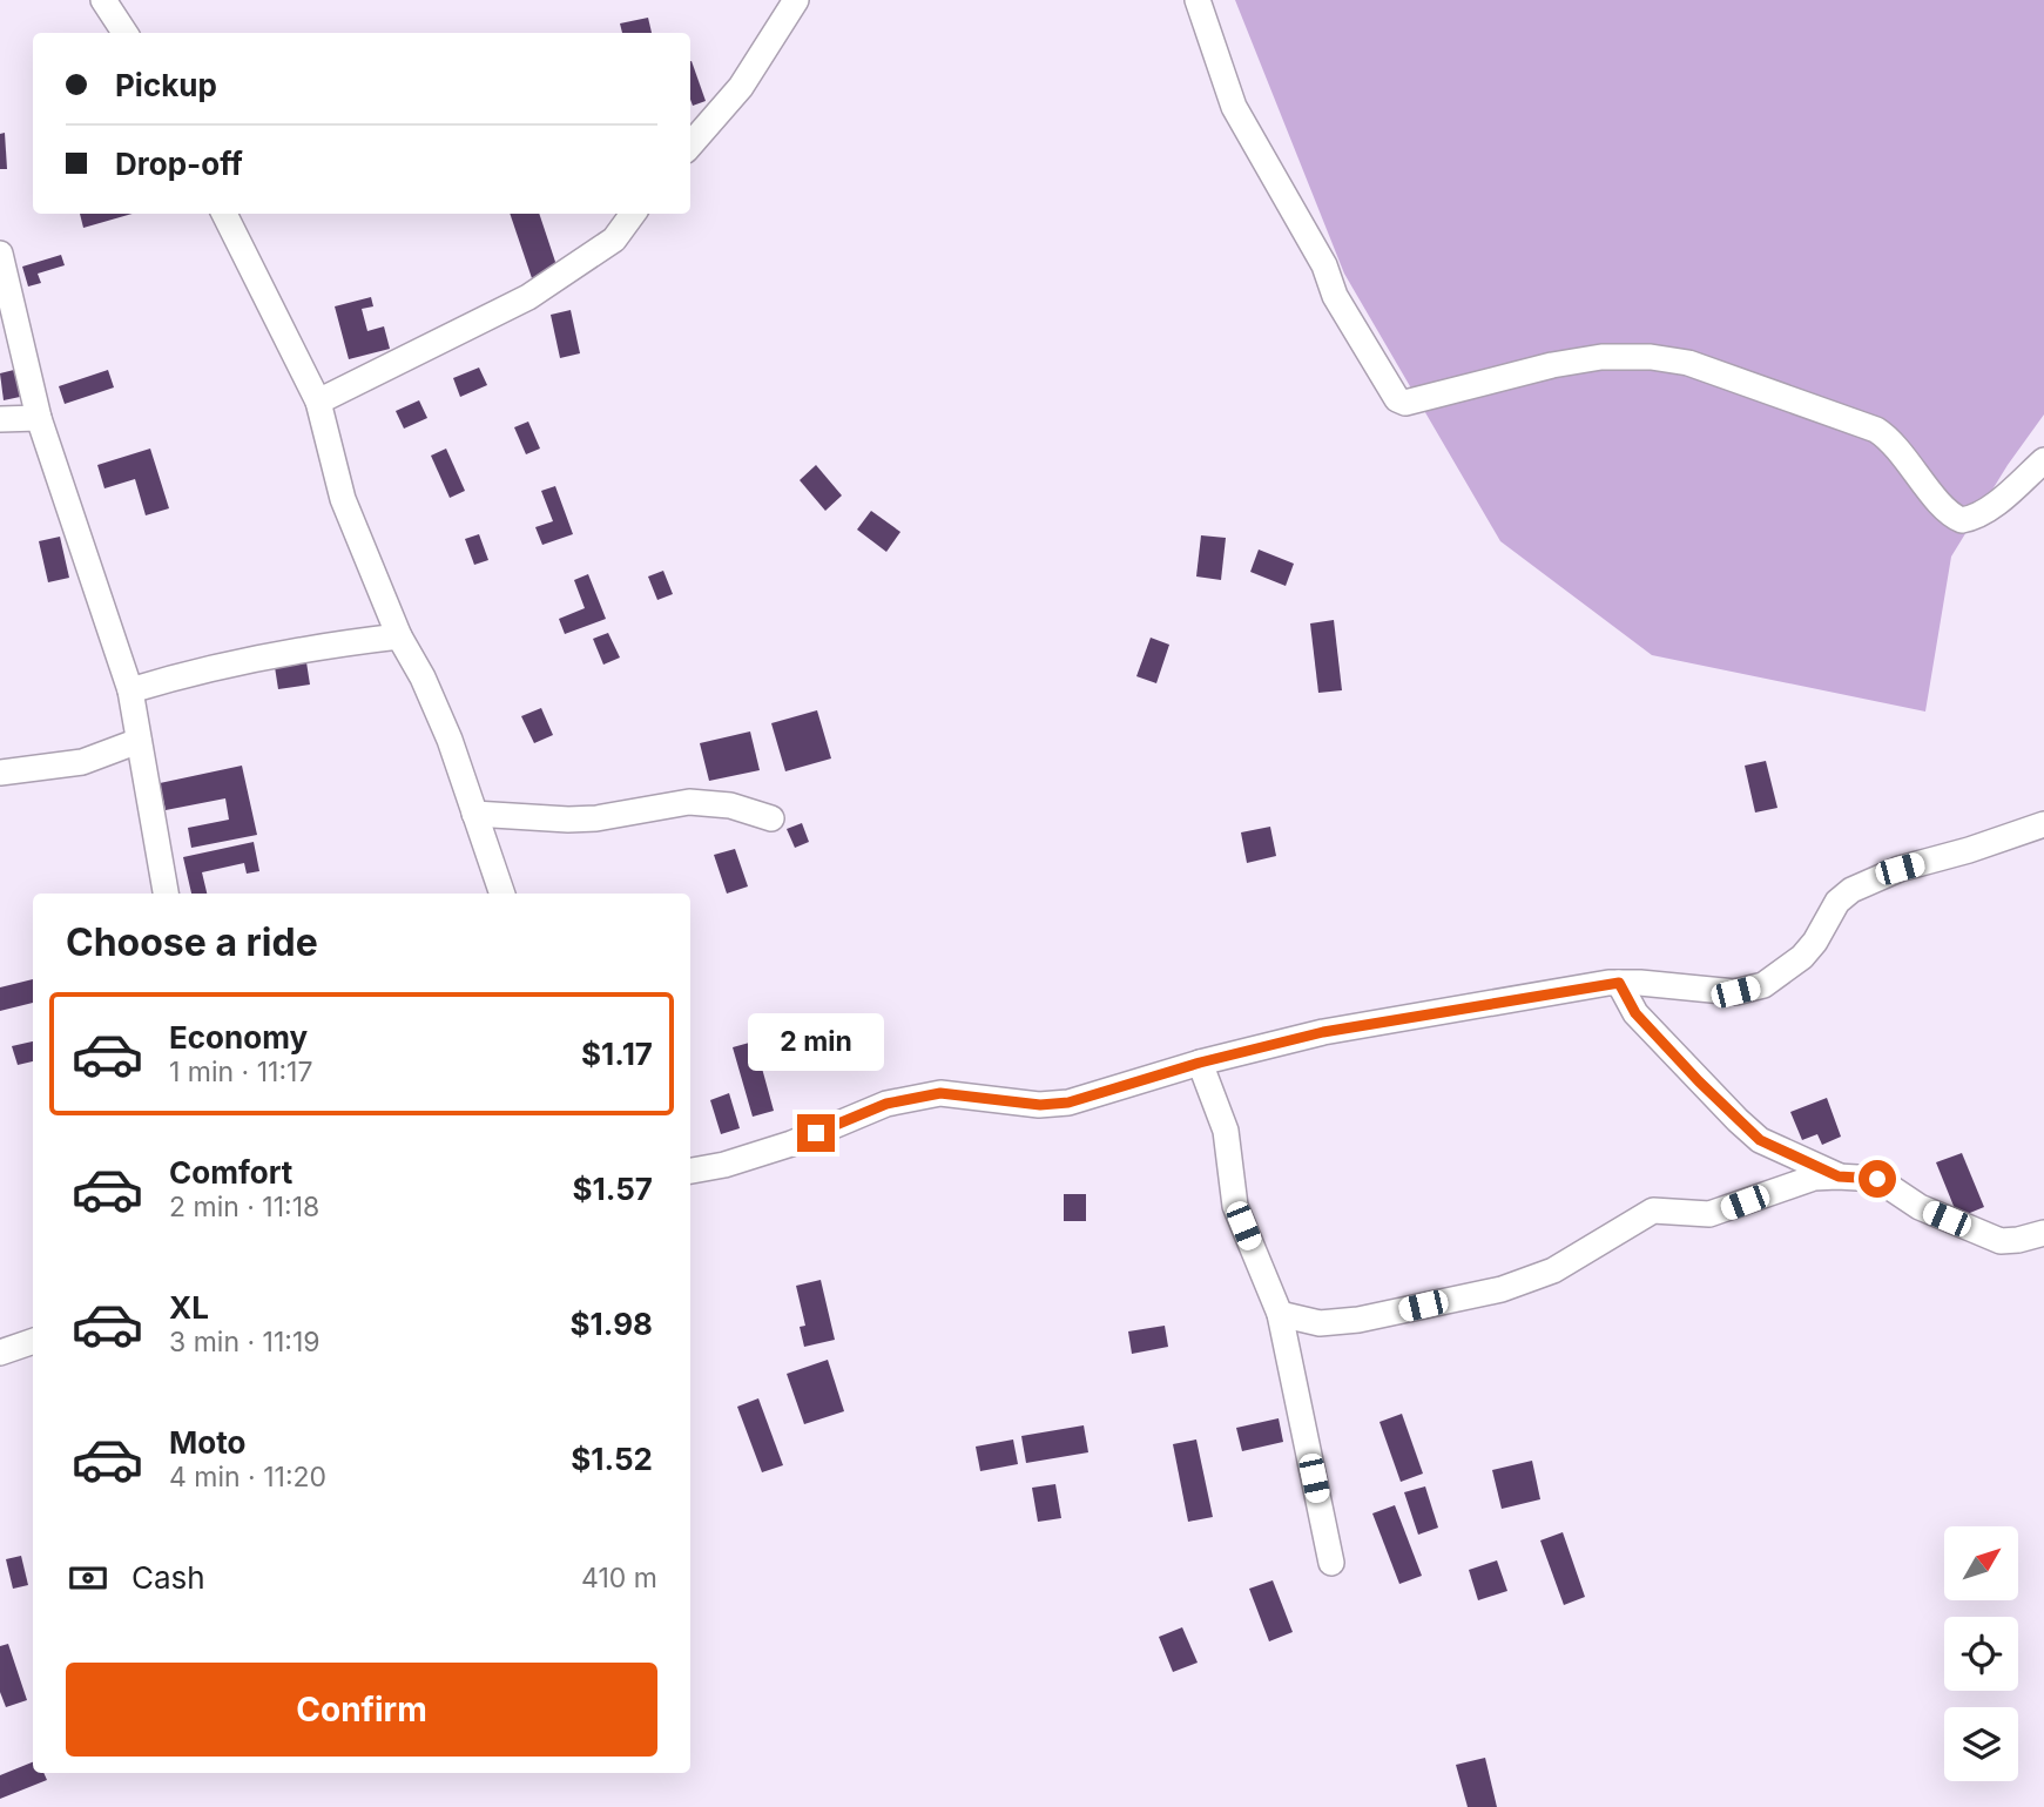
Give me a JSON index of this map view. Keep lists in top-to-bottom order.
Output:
{
  "north": "top right",
  "page": {
    "banner": ["Pickup", "Drop-off"],
    "heading": "Choose a ride",
    "list": [
      {
        "name": "Economy",
        "note": "1 min · 11:17",
        "value": "$1.17"
      },
      {
        "name": "Comfort",
        "note": "2 min · 11:18",
        "value": "$1.57"
      },
      {
        "name": "XL",
        "note": "3 min · 11:19",
        "value": "$1.98"
      },
      {
        "name": "Moto",
        "note": "4 min · 11:20",
        "value": "$1.52"
      }
    ],
    "bubble": "2 min",
    "pay": ["Cash", "410 m"],
    "buttons": "Confirm"
  }
}
